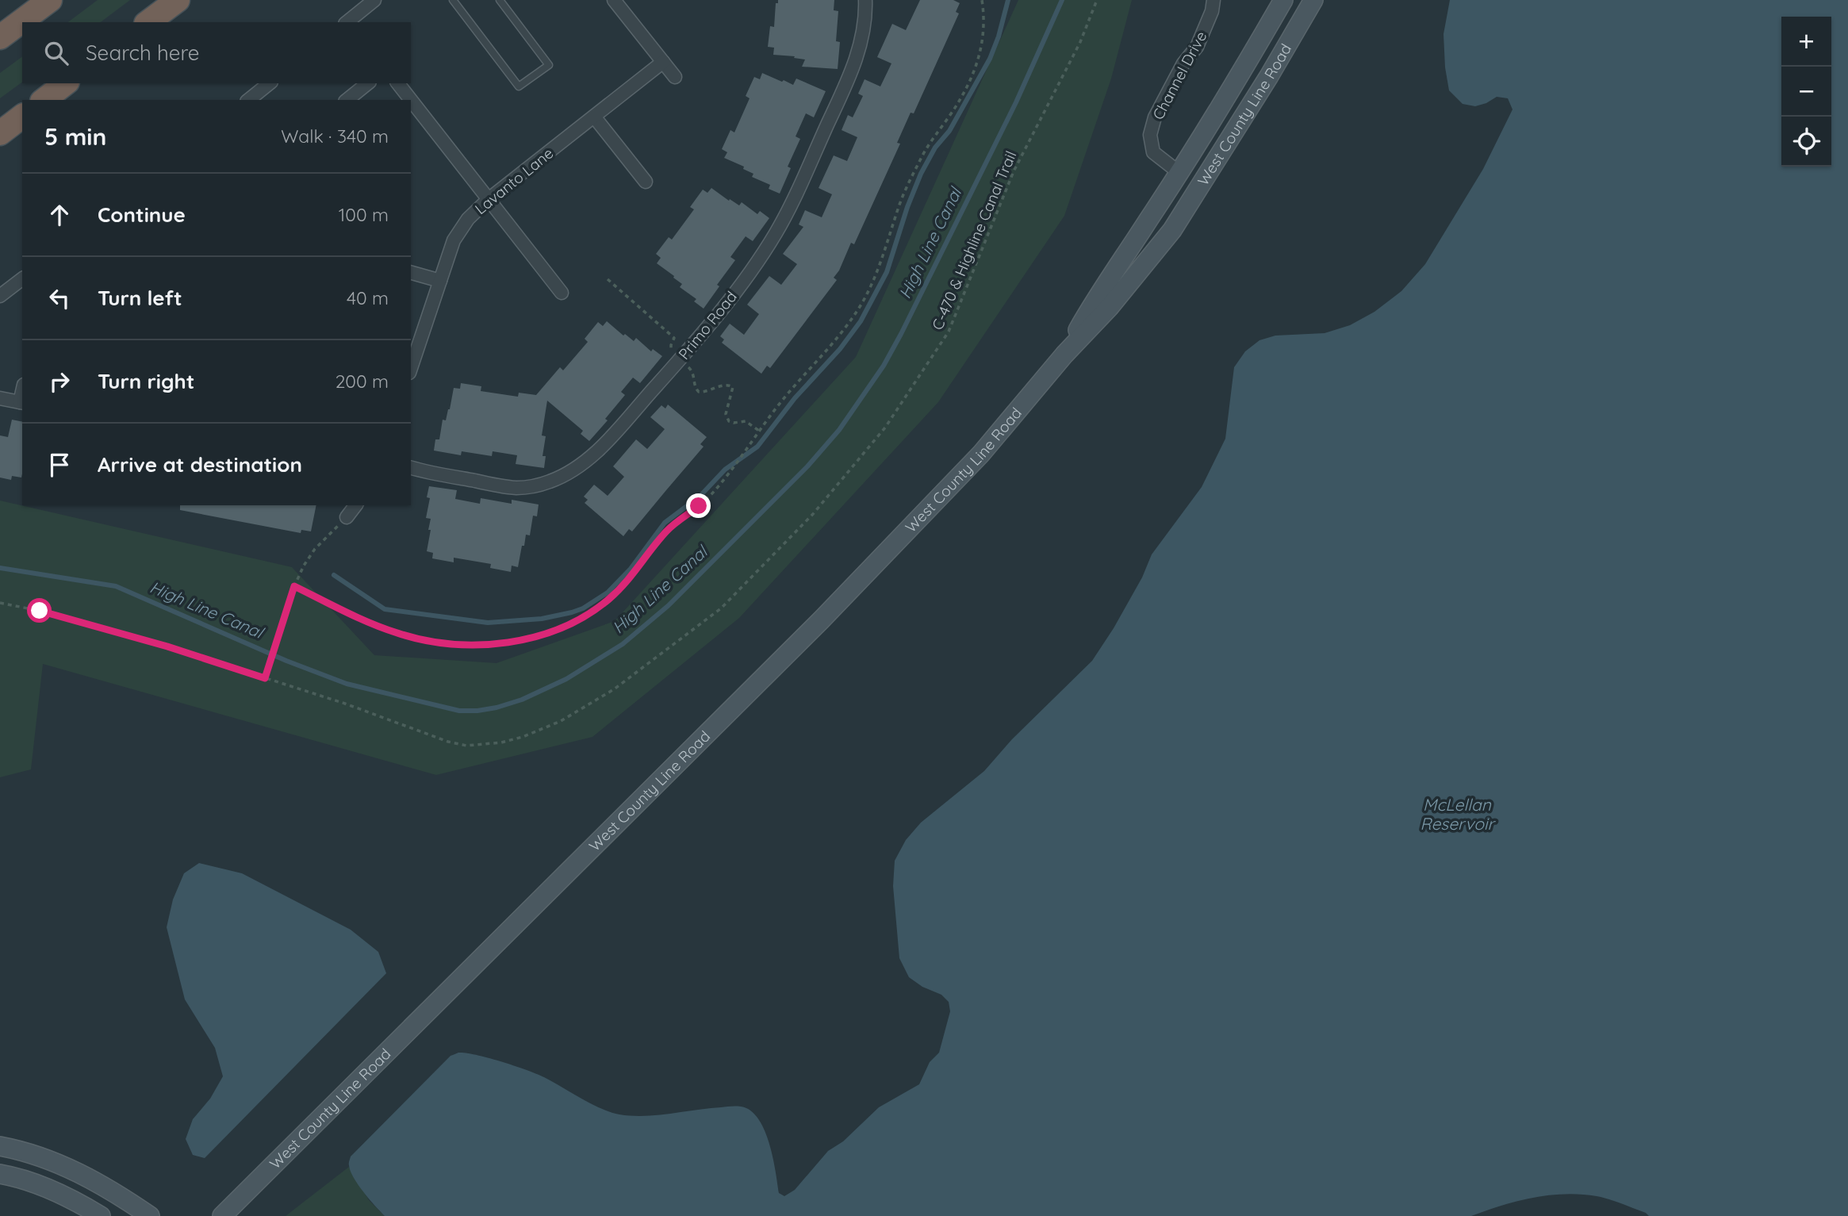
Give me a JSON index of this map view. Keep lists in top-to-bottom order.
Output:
{
  "streets": {
    "main road": ["West County Line Road"],
    "street": ["Channel Drive", "Lavanto Lane", "Primo Road"],
    "path": ["C-470 & Highline Canal Trail"]
  },
  "crossings": [
    ["Channel Drive", "West County Line Road"]
  ],
  "water": ["High Line Canal", "McLellan Reservoir"],
  "page": {
    "map_buttons": ["+", "−"],
    "search": "Search here",
    "heading": ["5 min", "Walk · 340 m"],
    "list": [
      ["Continue", "100 m"],
      ["Turn left", "40 m"],
      ["Turn right", "200 m"],
      "Arrive at destination"
    ]
  }
}
